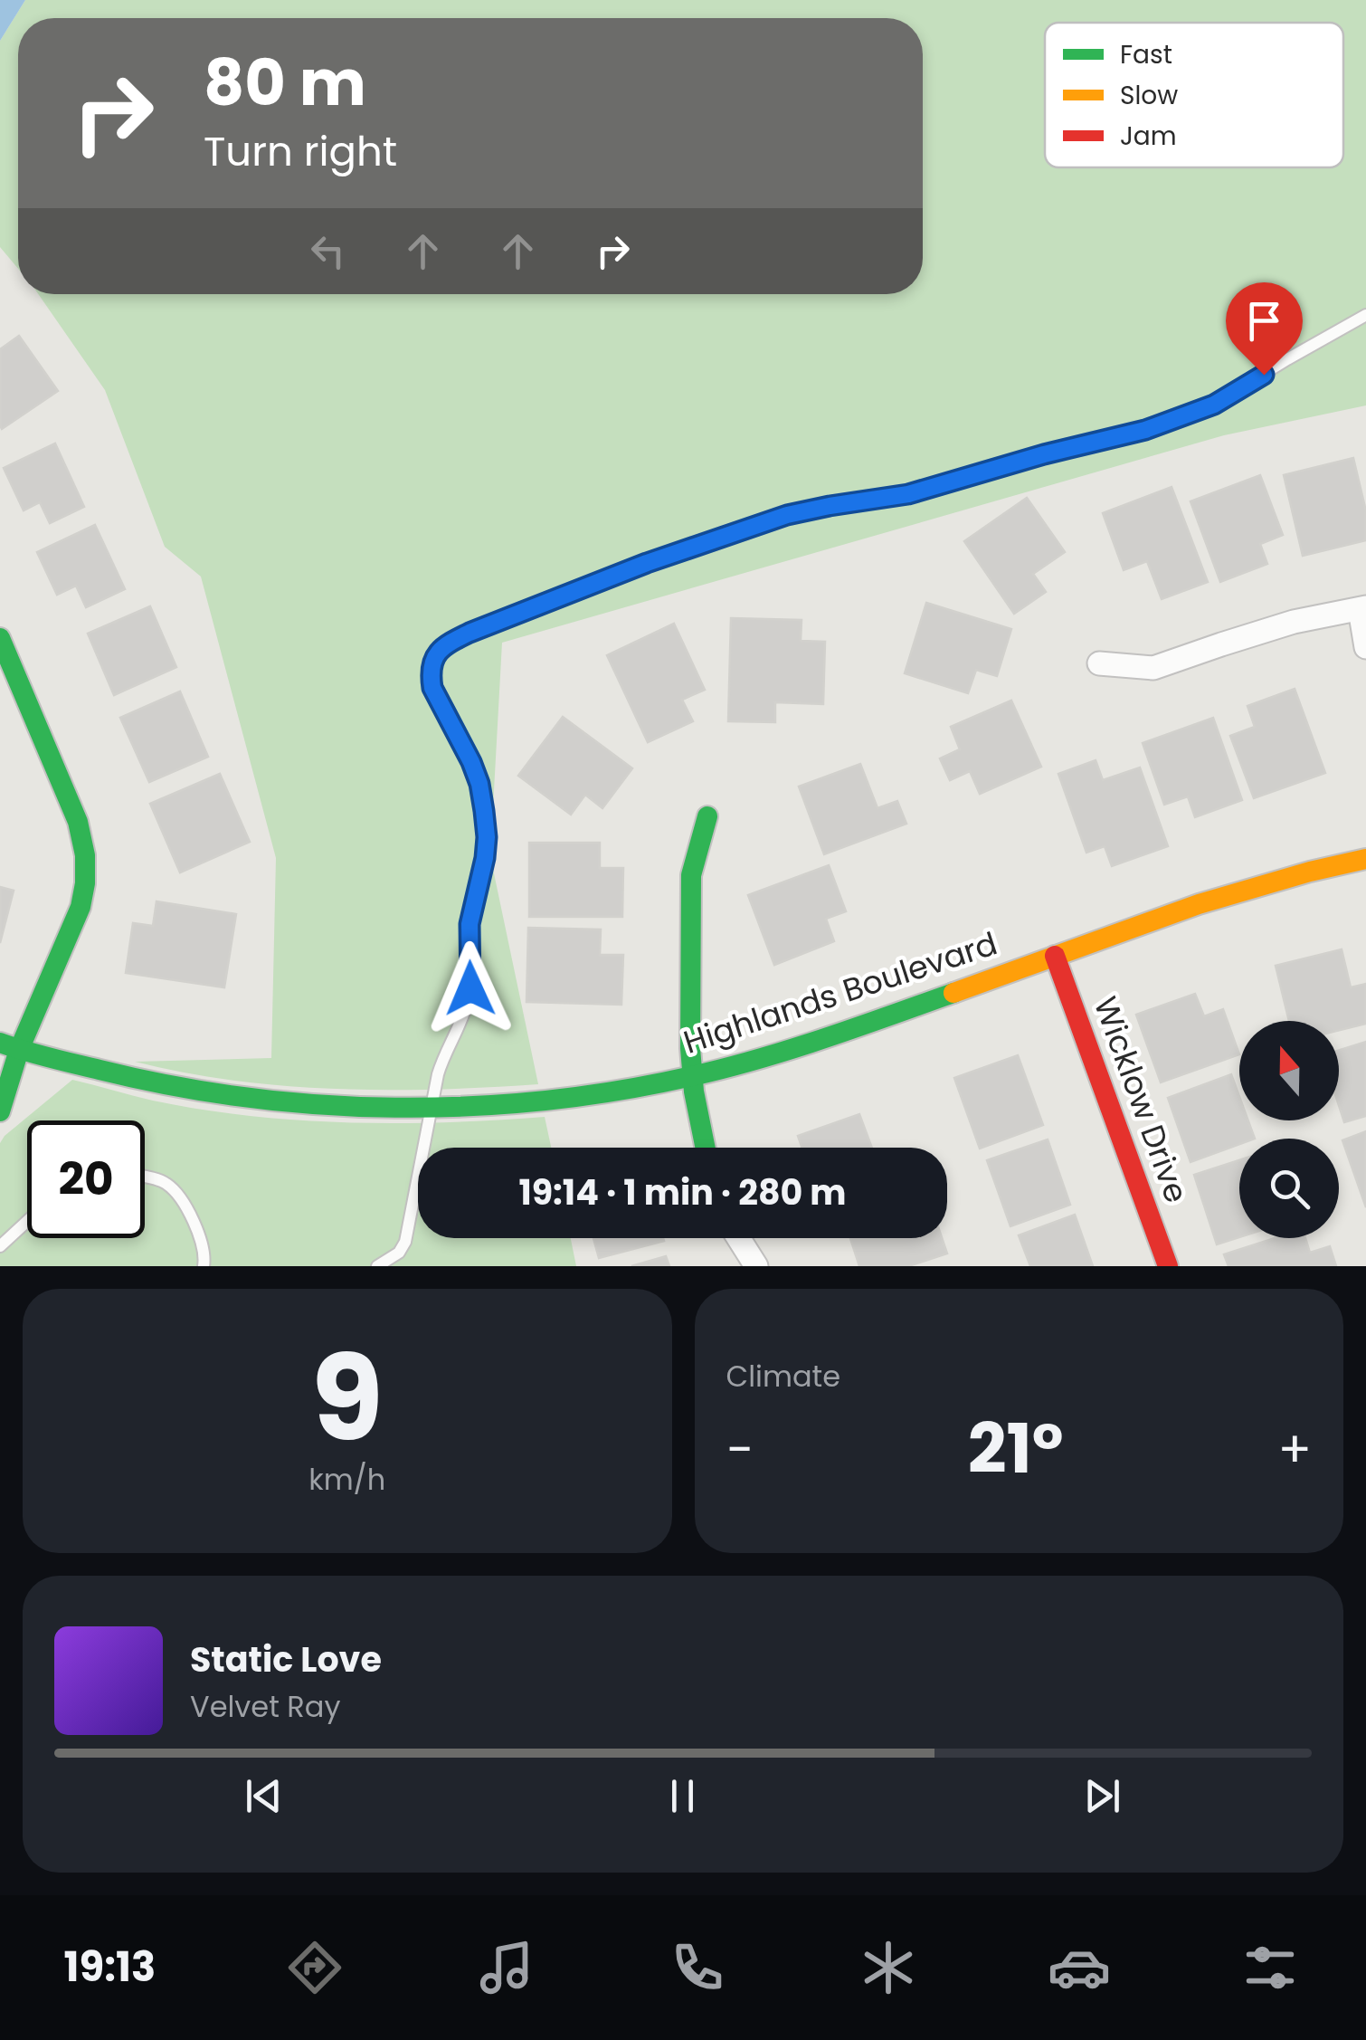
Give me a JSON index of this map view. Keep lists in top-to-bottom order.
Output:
{
  "streets": {
    "street": ["Highlands Boulevard", "Wicklow Drive"]
  },
  "crossings": [
    ["Highlands Boulevard", "Wicklow Drive"]
  ],
  "legend": ["Fast", "Slow", "Jam"],
  "north": "top",
  "page": {
    "turn": ["80 m", "Turn right"],
    "limit": "20",
    "trip": "19:14 · 1 min · 280 m",
    "tile": [
      ["9", "km/h"],
      "Climate"
    ],
    "heat": ["−", "21°", "+"],
    "song": ["Static Love", "Velvet Ray"],
    "tabs": "19:13"
  }
}
